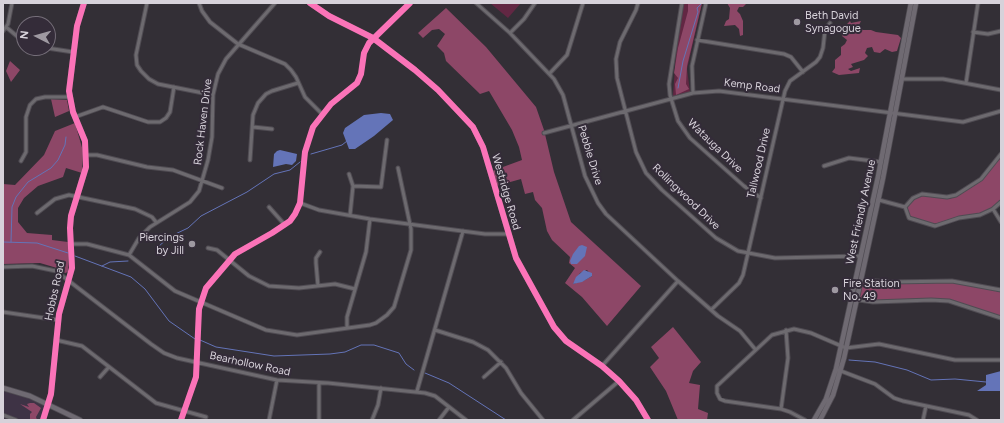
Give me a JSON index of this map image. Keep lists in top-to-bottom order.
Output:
{
  "streets": {
    "main road": ["Westridge Road", "West Friendly Avenue", "Hobbs Road"],
    "street": [
      "Kemp Road",
      "Rock Haven Drive",
      "Watauga Drive",
      "Pebble Drive",
      "Tallwood Drive",
      "Rollingwood Drive",
      "Bearhollow Road"
    ]
  },
  "crossings": [
    ["Kemp Road", "Watauga Drive"],
    ["Kemp Road", "Pebble Drive"],
    ["Kemp Road", "Tallwood Drive"],
    ["Kemp Road", "Rollingwood Drive"],
    ["Kemp Road", "West Friendly Avenue"],
    ["Watauga Drive", "Tallwood Drive"],
    ["Pebble Drive", "Tallwood Drive"],
    ["Tallwood Drive", "Rollingwood Drive"],
    ["Rollingwood Drive", "West Friendly Avenue"],
    ["Hobbs Road", "Bearhollow Road"]
  ],
  "places": ["Beth David Synagogue", "Piercings by Jill", "Fire Station No. 49"],
  "north": "left"
}
